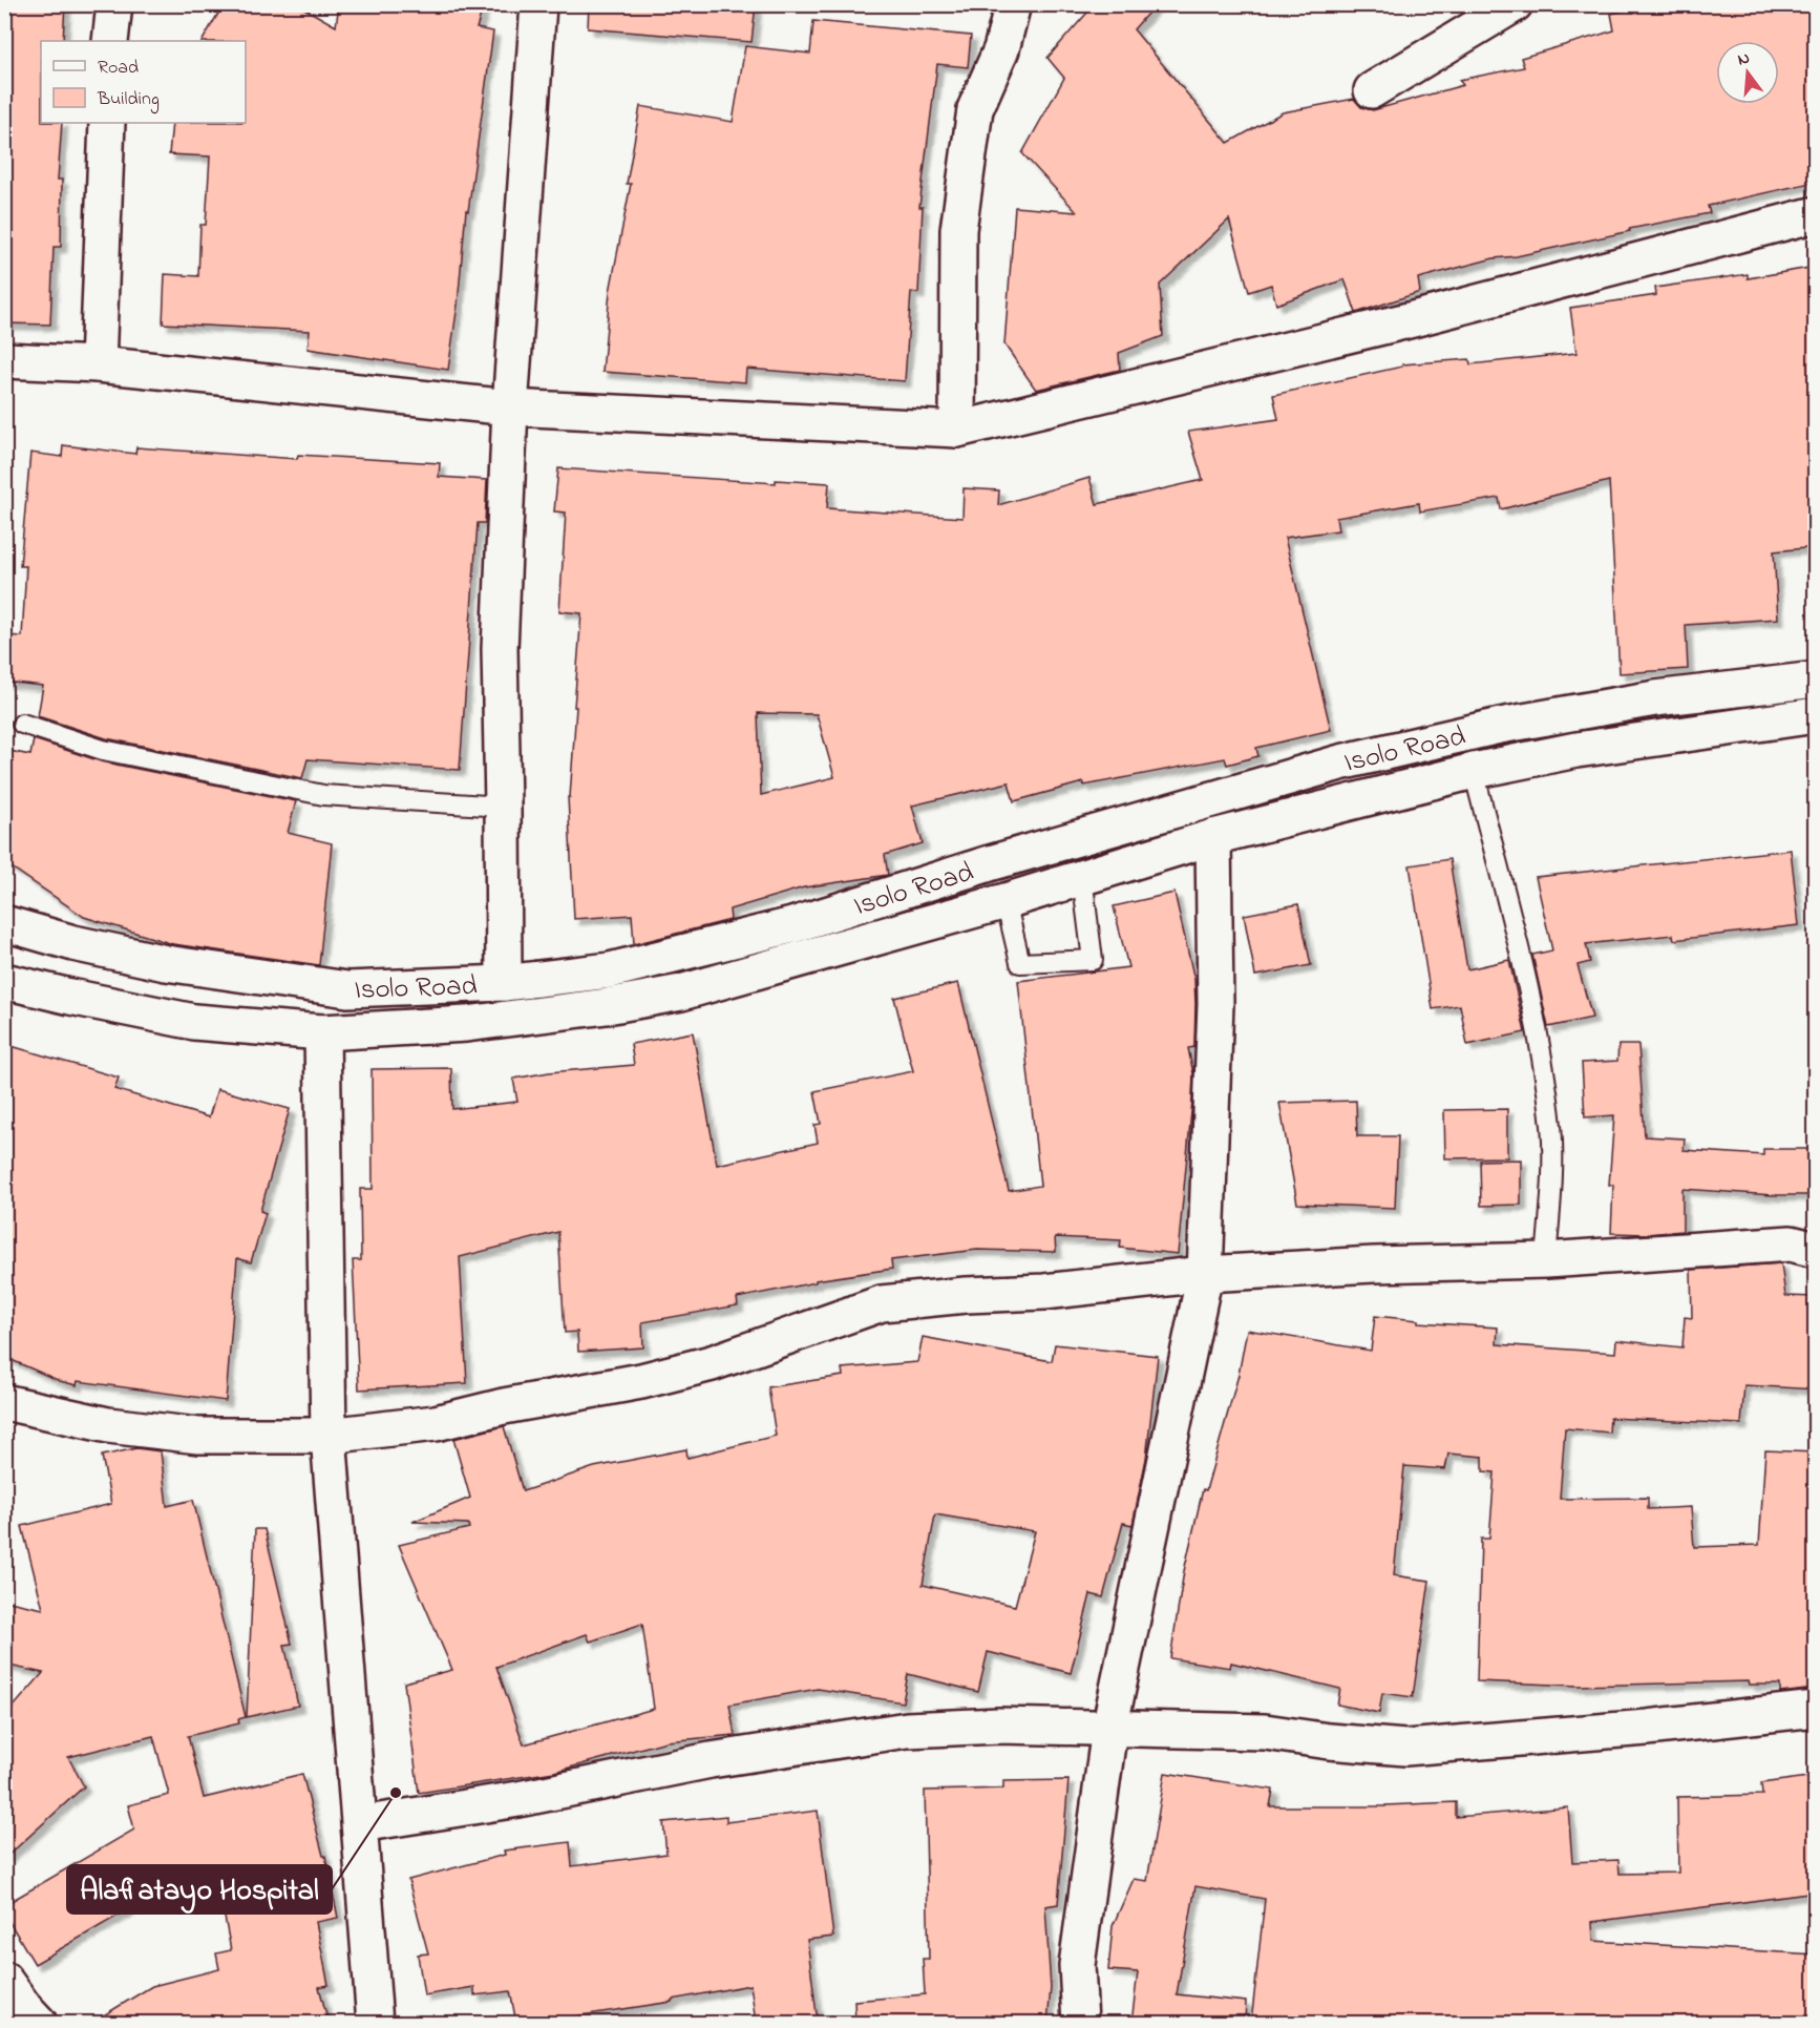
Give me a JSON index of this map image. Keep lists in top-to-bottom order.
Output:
{
  "streets": {
    "street": ["Isolo Road"]
  },
  "places": ["Alafiatayo Hospital"],
  "legend": ["Road", "Building"],
  "north": "top"
}
